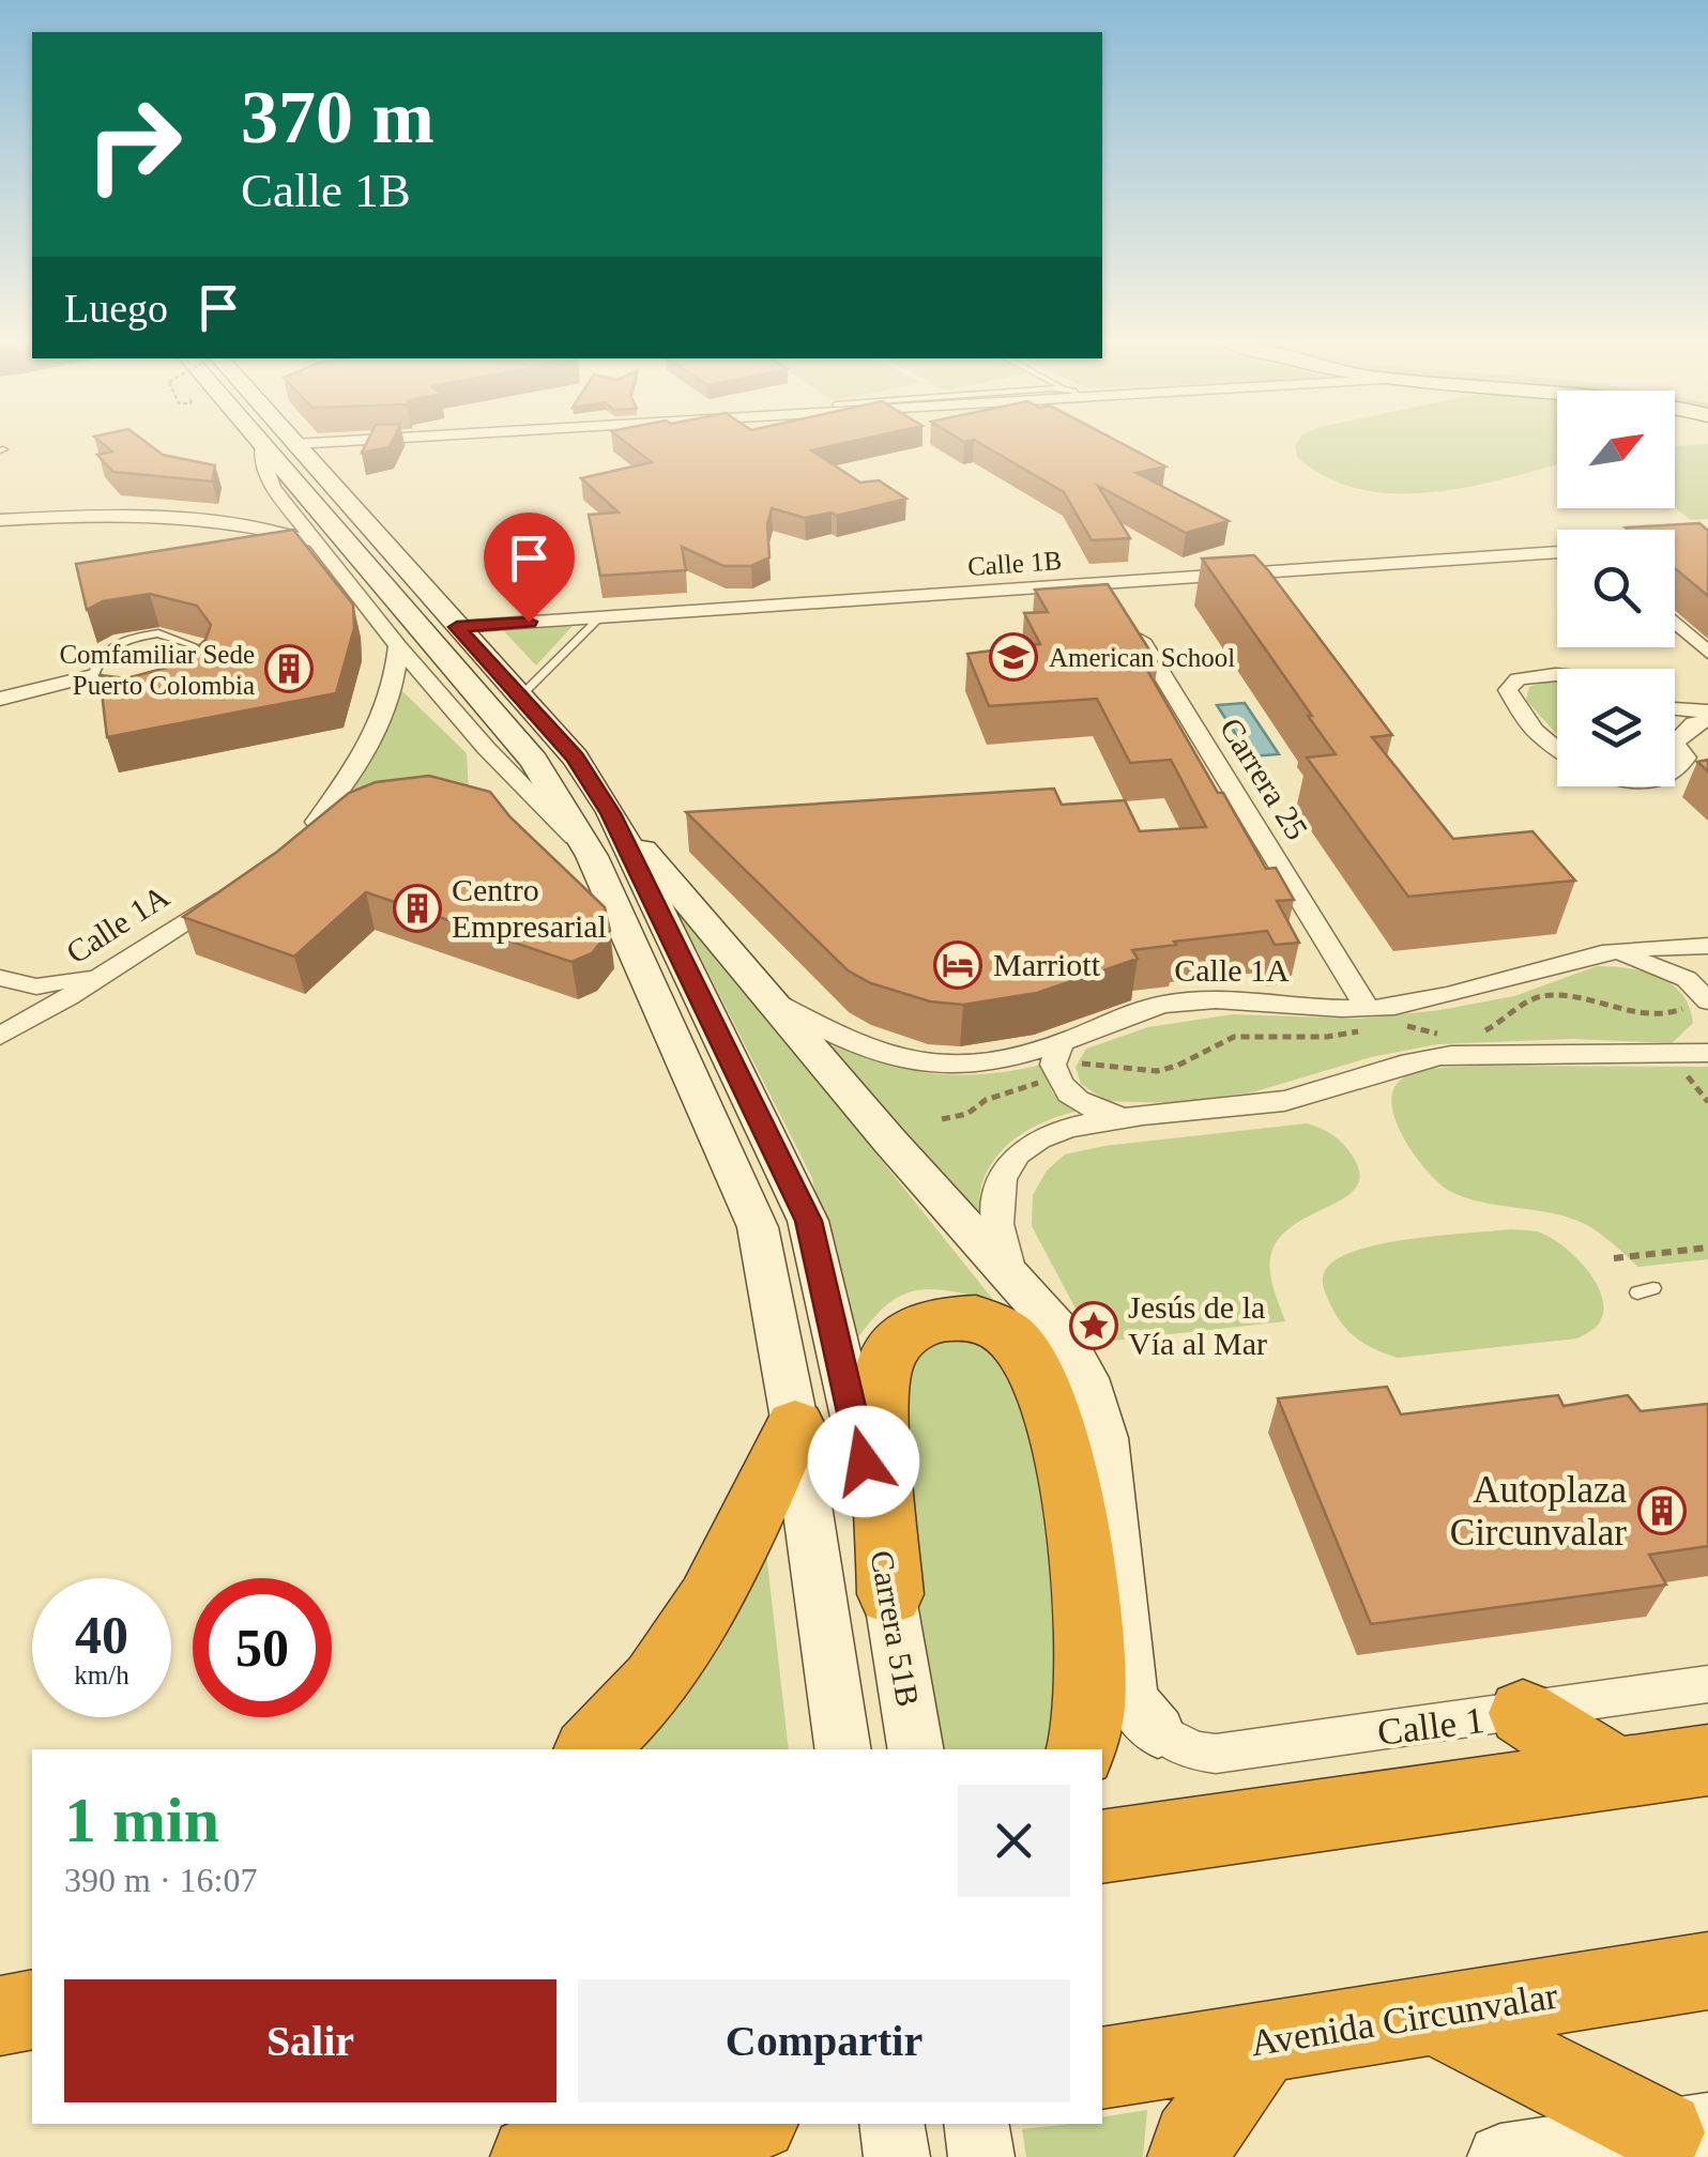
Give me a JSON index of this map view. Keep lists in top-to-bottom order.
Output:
{
  "streets": {
    "highway": ["Avenida Circunvalar"],
    "main road": ["Carrera 51B"],
    "street": [
      "Calle 1B",
      "Carrera 25",
      "Calle 1A",
      "Calle 1"
    ]
  },
  "crossings": [
    ["Calle 1B", "Carrera 25"],
    ["Calle 1B", "Carrera 51B"],
    ["Carrera 25", "Calle 1A"]
  ],
  "places": {
    "school or university": ["American School"],
    "building": ["Comfamiliar Sede Puerto Colombia", "Centro Empresarial", "Autoplaza Circunvalar"],
    "hotel": ["Marriott"],
    "place": ["Jesús de la Vía al Mar"]
  },
  "north": "top right",
  "page": {
    "turn": ["370 m", "Calle 1B"],
    "then": "Luego",
    "speed": "40 km/h",
    "limit": "50",
    "heading": ["1 min", "390 m · 16:07"],
    "buttons": ["Salir", "Compartir"]
  }
}
